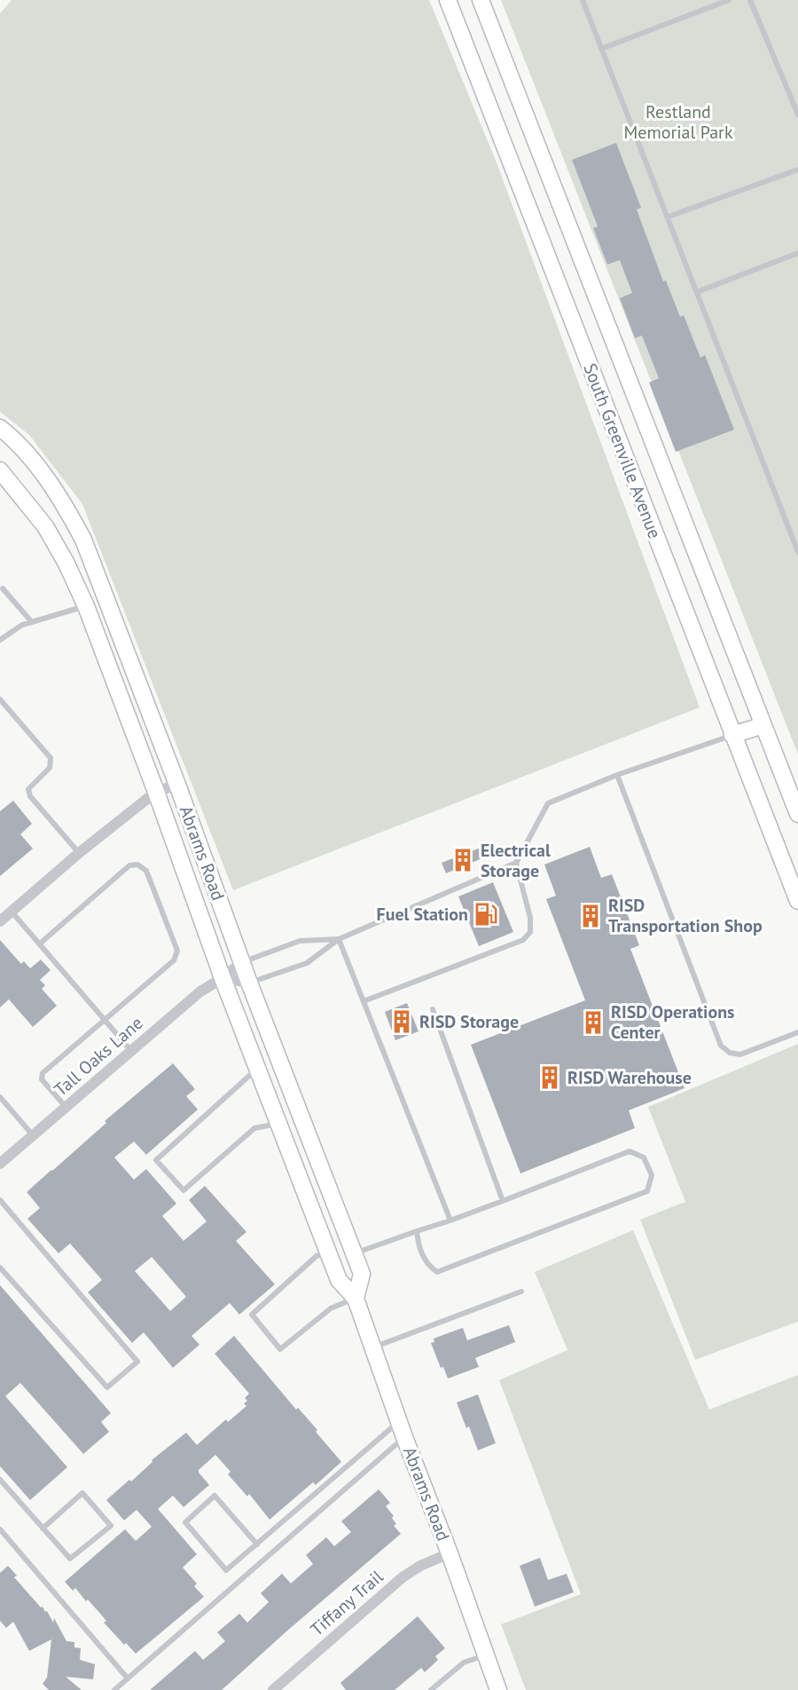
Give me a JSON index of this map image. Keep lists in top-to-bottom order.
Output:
{
  "streets": {
    "main road": ["South Greenville Avenue", "Abrams Road"],
    "street": ["Tall Oaks Lane", "Tiffany Trail"]
  },
  "crossings": [
    ["Abrams Road", "Tall Oaks Lane"],
    ["Abrams Road", "Tiffany Trail"]
  ],
  "parks": ["Restland Memorial Park"],
  "places": {
    "building": [
      "Electrical Storage",
      "RISD Transportation Shop",
      "RISD Storage",
      "RISD Operations Center",
      "RISD Warehouse"
    ],
    "fuel station": ["Fuel Station"]
  }
}
